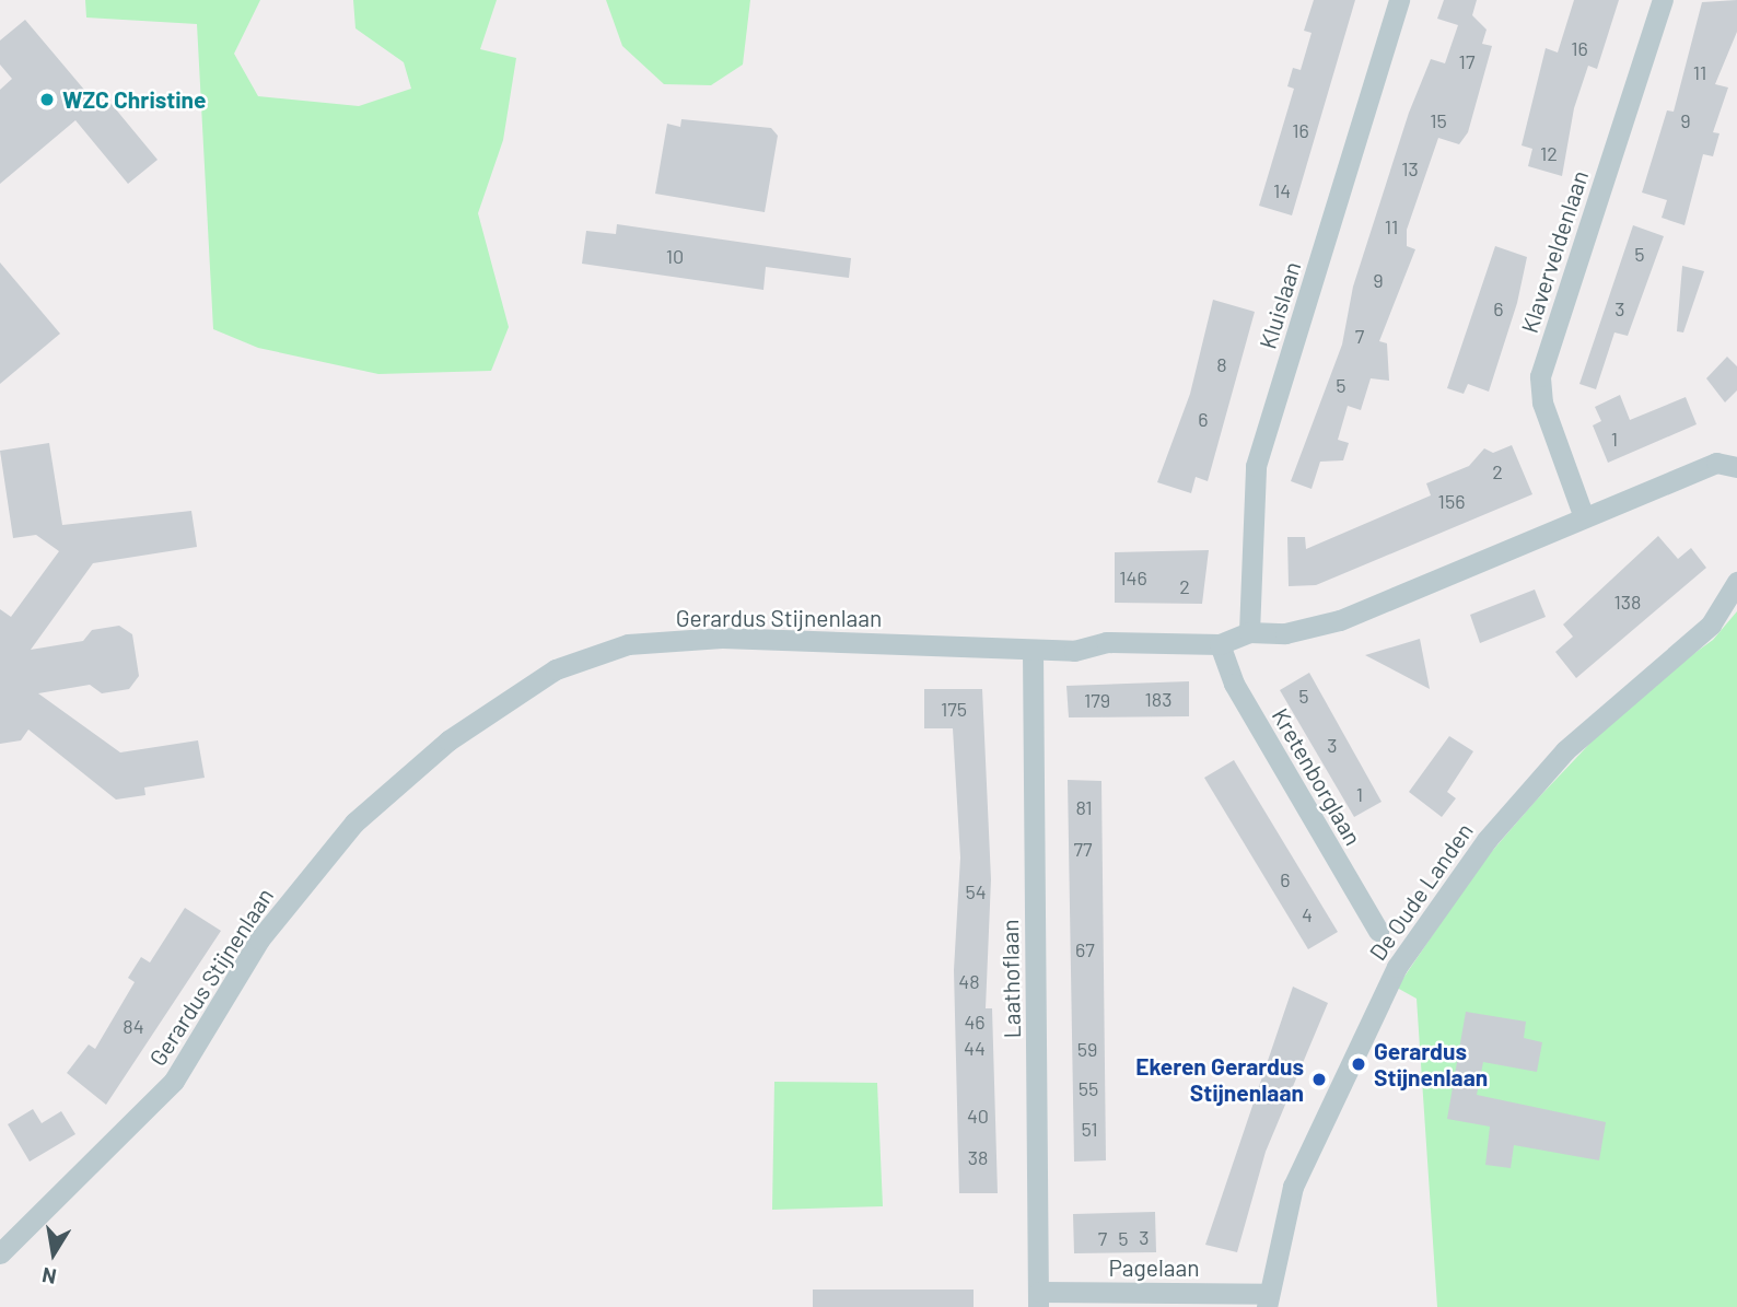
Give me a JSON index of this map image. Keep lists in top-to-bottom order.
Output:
{
  "streets": {
    "street": [
      "Klaverveldenlaan",
      "Kluislaan",
      "Gerardus Stijnenlaan",
      "Kretenborglaan",
      "De Oude Landen",
      "Laathoflaan",
      "Pagelaan"
    ]
  },
  "crossings": [
    ["Klaverveldenlaan", "Gerardus Stijnenlaan"],
    ["Kluislaan", "Gerardus Stijnenlaan"],
    ["Gerardus Stijnenlaan", "Kretenborglaan"],
    ["Gerardus Stijnenlaan", "Laathoflaan"],
    ["De Oude Landen", "Pagelaan"],
    ["Laathoflaan", "Pagelaan"]
  ],
  "places": ["WZC Christine", "Gerardus Stijnenlaan", "Ekeren Gerardus Stijnenlaan"],
  "house_numbers": [
    "16",
    "17",
    "11",
    "15",
    "9",
    "16",
    "12",
    "13",
    "14",
    "11",
    "5",
    "10",
    "9",
    "6",
    "3",
    "7",
    "8",
    "5",
    "6",
    "1",
    "2",
    "156",
    "146",
    "2",
    "138",
    "5",
    "183",
    "179",
    "175",
    "3",
    "1",
    "81",
    "77",
    "6",
    "54",
    "4",
    "67",
    "48",
    "46",
    "84",
    "44",
    "59",
    "55",
    "40",
    "51",
    "38",
    "3",
    "7",
    "5"
  ],
  "north": "bottom"
}
